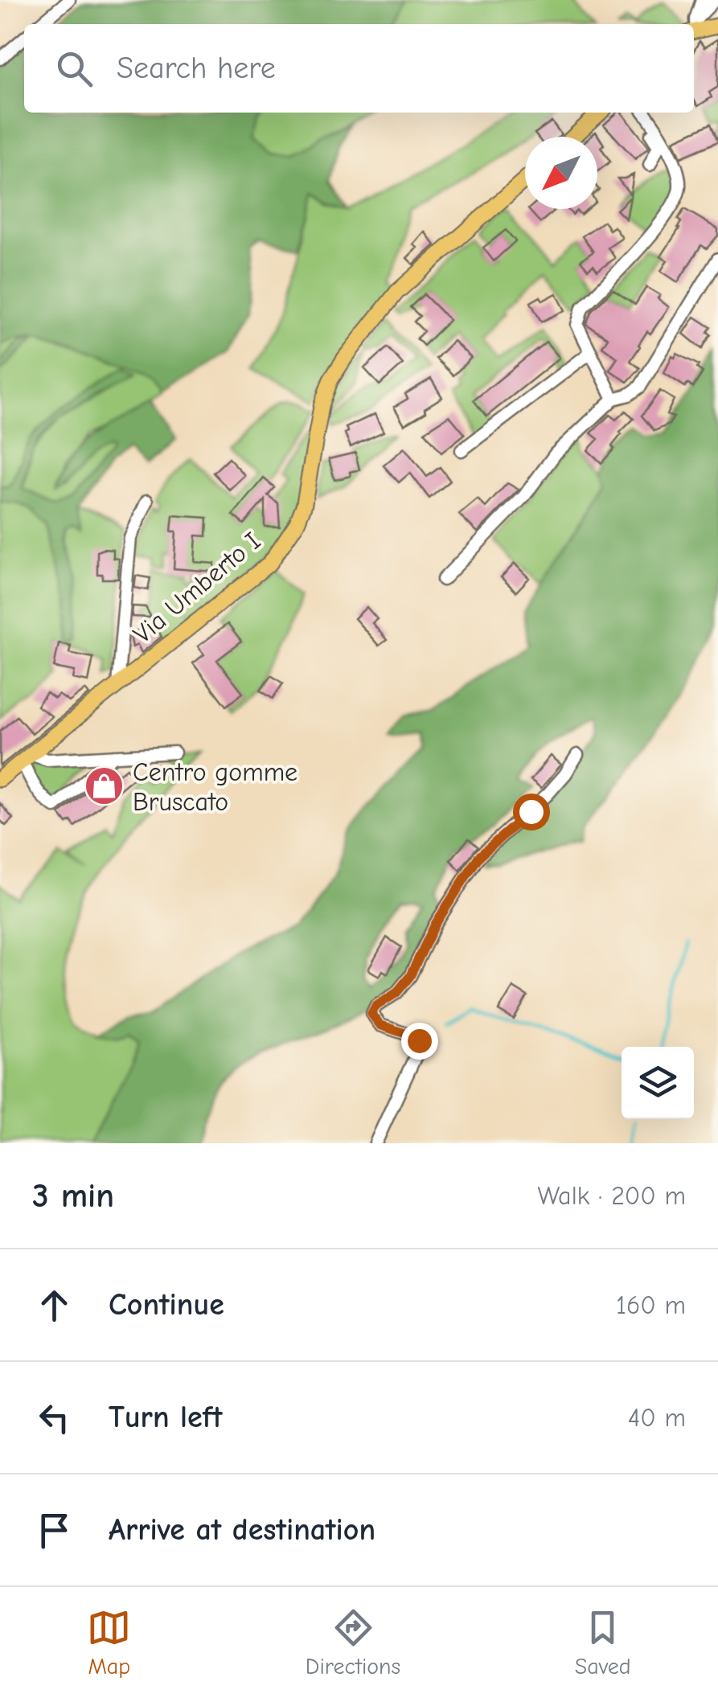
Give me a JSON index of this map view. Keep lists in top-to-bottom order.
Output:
{
  "streets": {
    "main road": ["Via Umberto I"]
  },
  "places": {
    "shop": ["Centro gomme Bruscato"]
  },
  "north": "bottom left",
  "page": {
    "search": "Search here",
    "heading": ["3 min", "Walk · 200 m"],
    "list": [
      ["Continue", "160 m"],
      ["Turn left", "40 m"],
      "Arrive at destination"
    ],
    "nav": ["Map", "Directions", "Saved"]
  }
}
